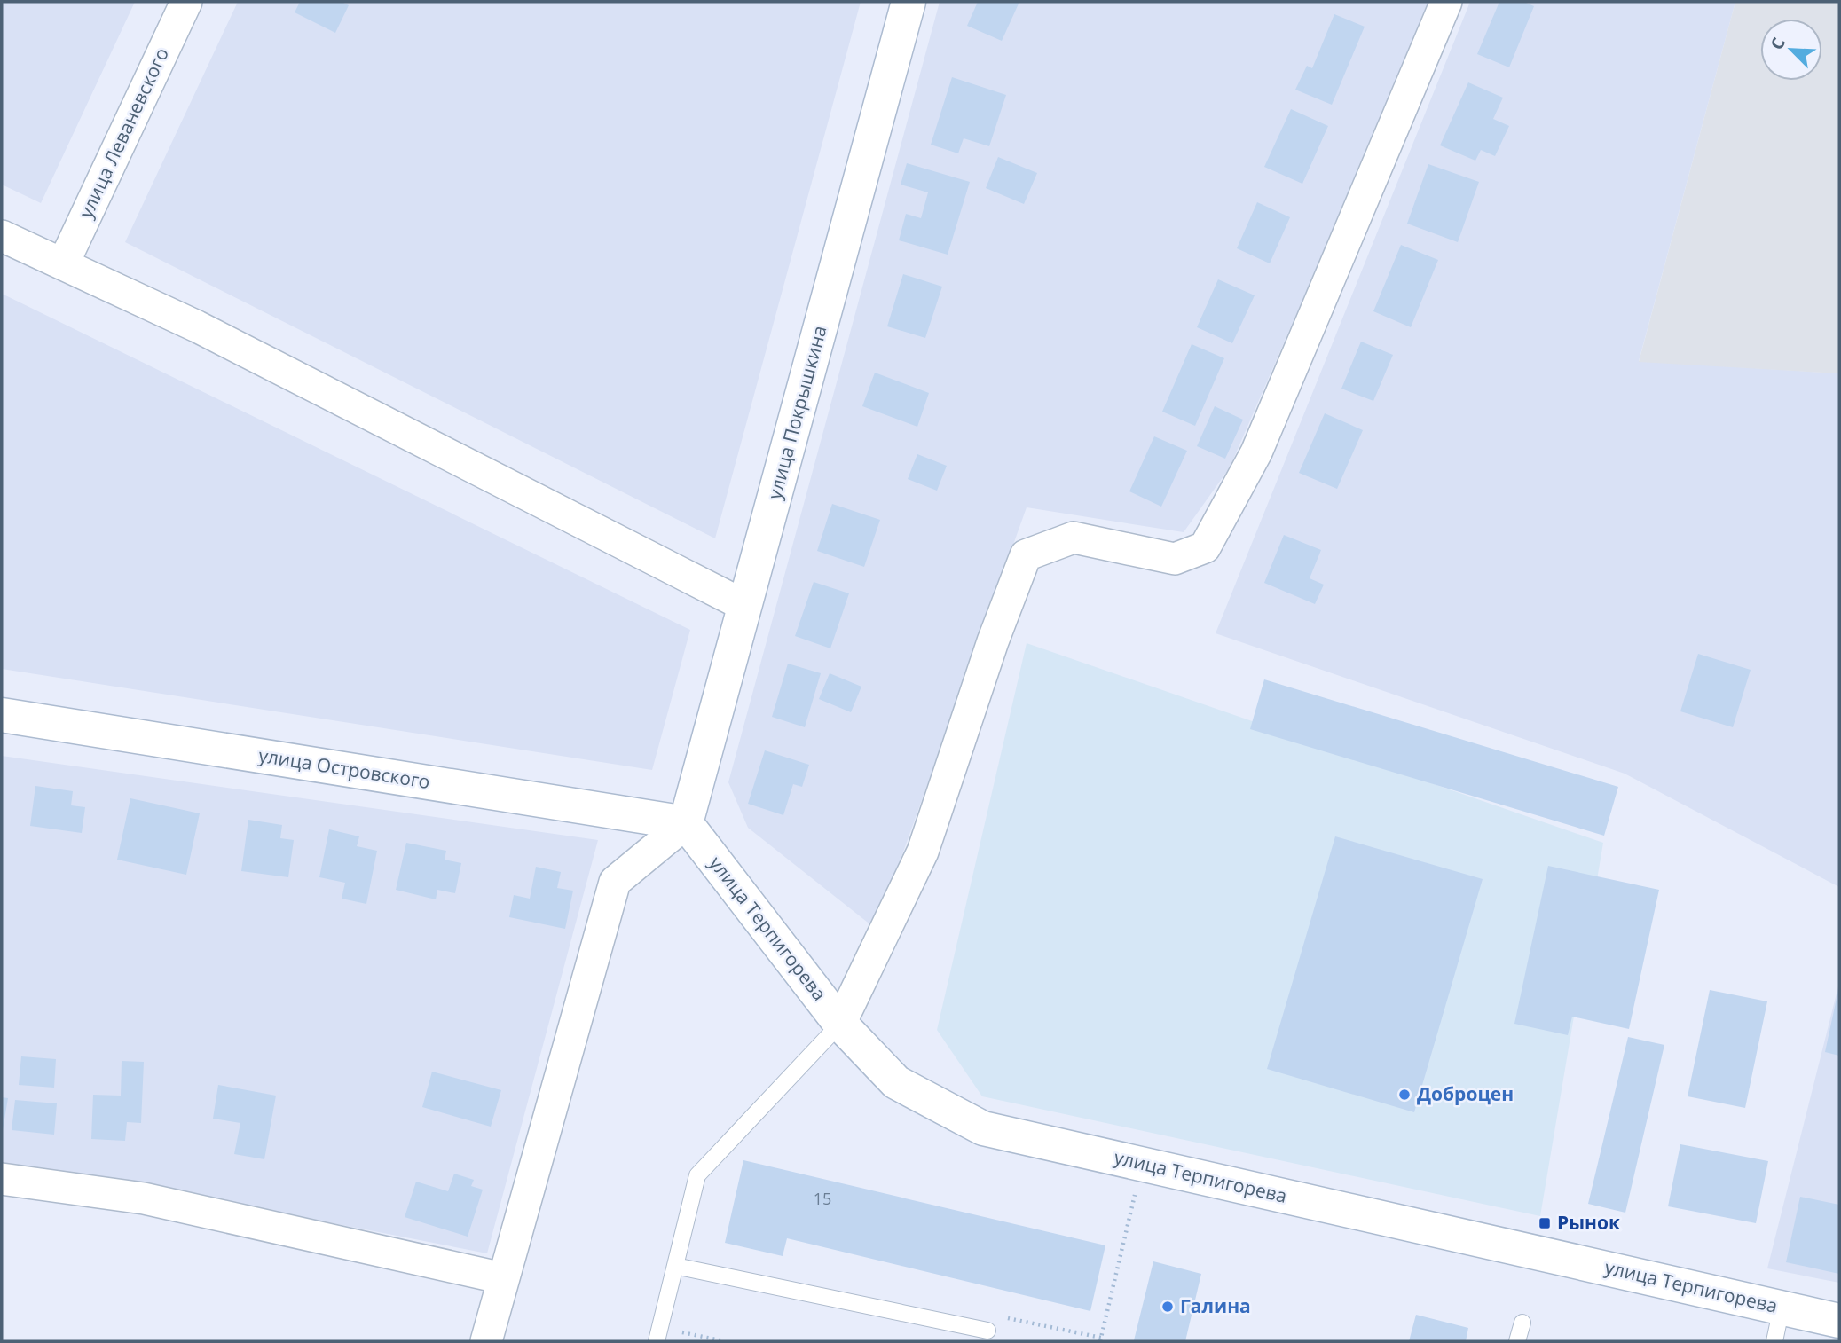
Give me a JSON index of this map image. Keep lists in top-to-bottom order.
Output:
{
  "streets": {
    "street": [
      "улица Леваневского",
      "улица Покрышкина",
      "улица Островского",
      "улица Терпигорева"
    ]
  },
  "crossings": [
    ["улица Покрышкина", "улица Островского"],
    ["улица Покрышкина", "улица Терпигорева"],
    ["улица Островского", "улица Терпигорева"]
  ],
  "places": {
    "other": ["Доброцен", "Галина"],
    "transit": ["Рынок"]
  },
  "house_numbers": ["15"],
  "north": "top left"
}
